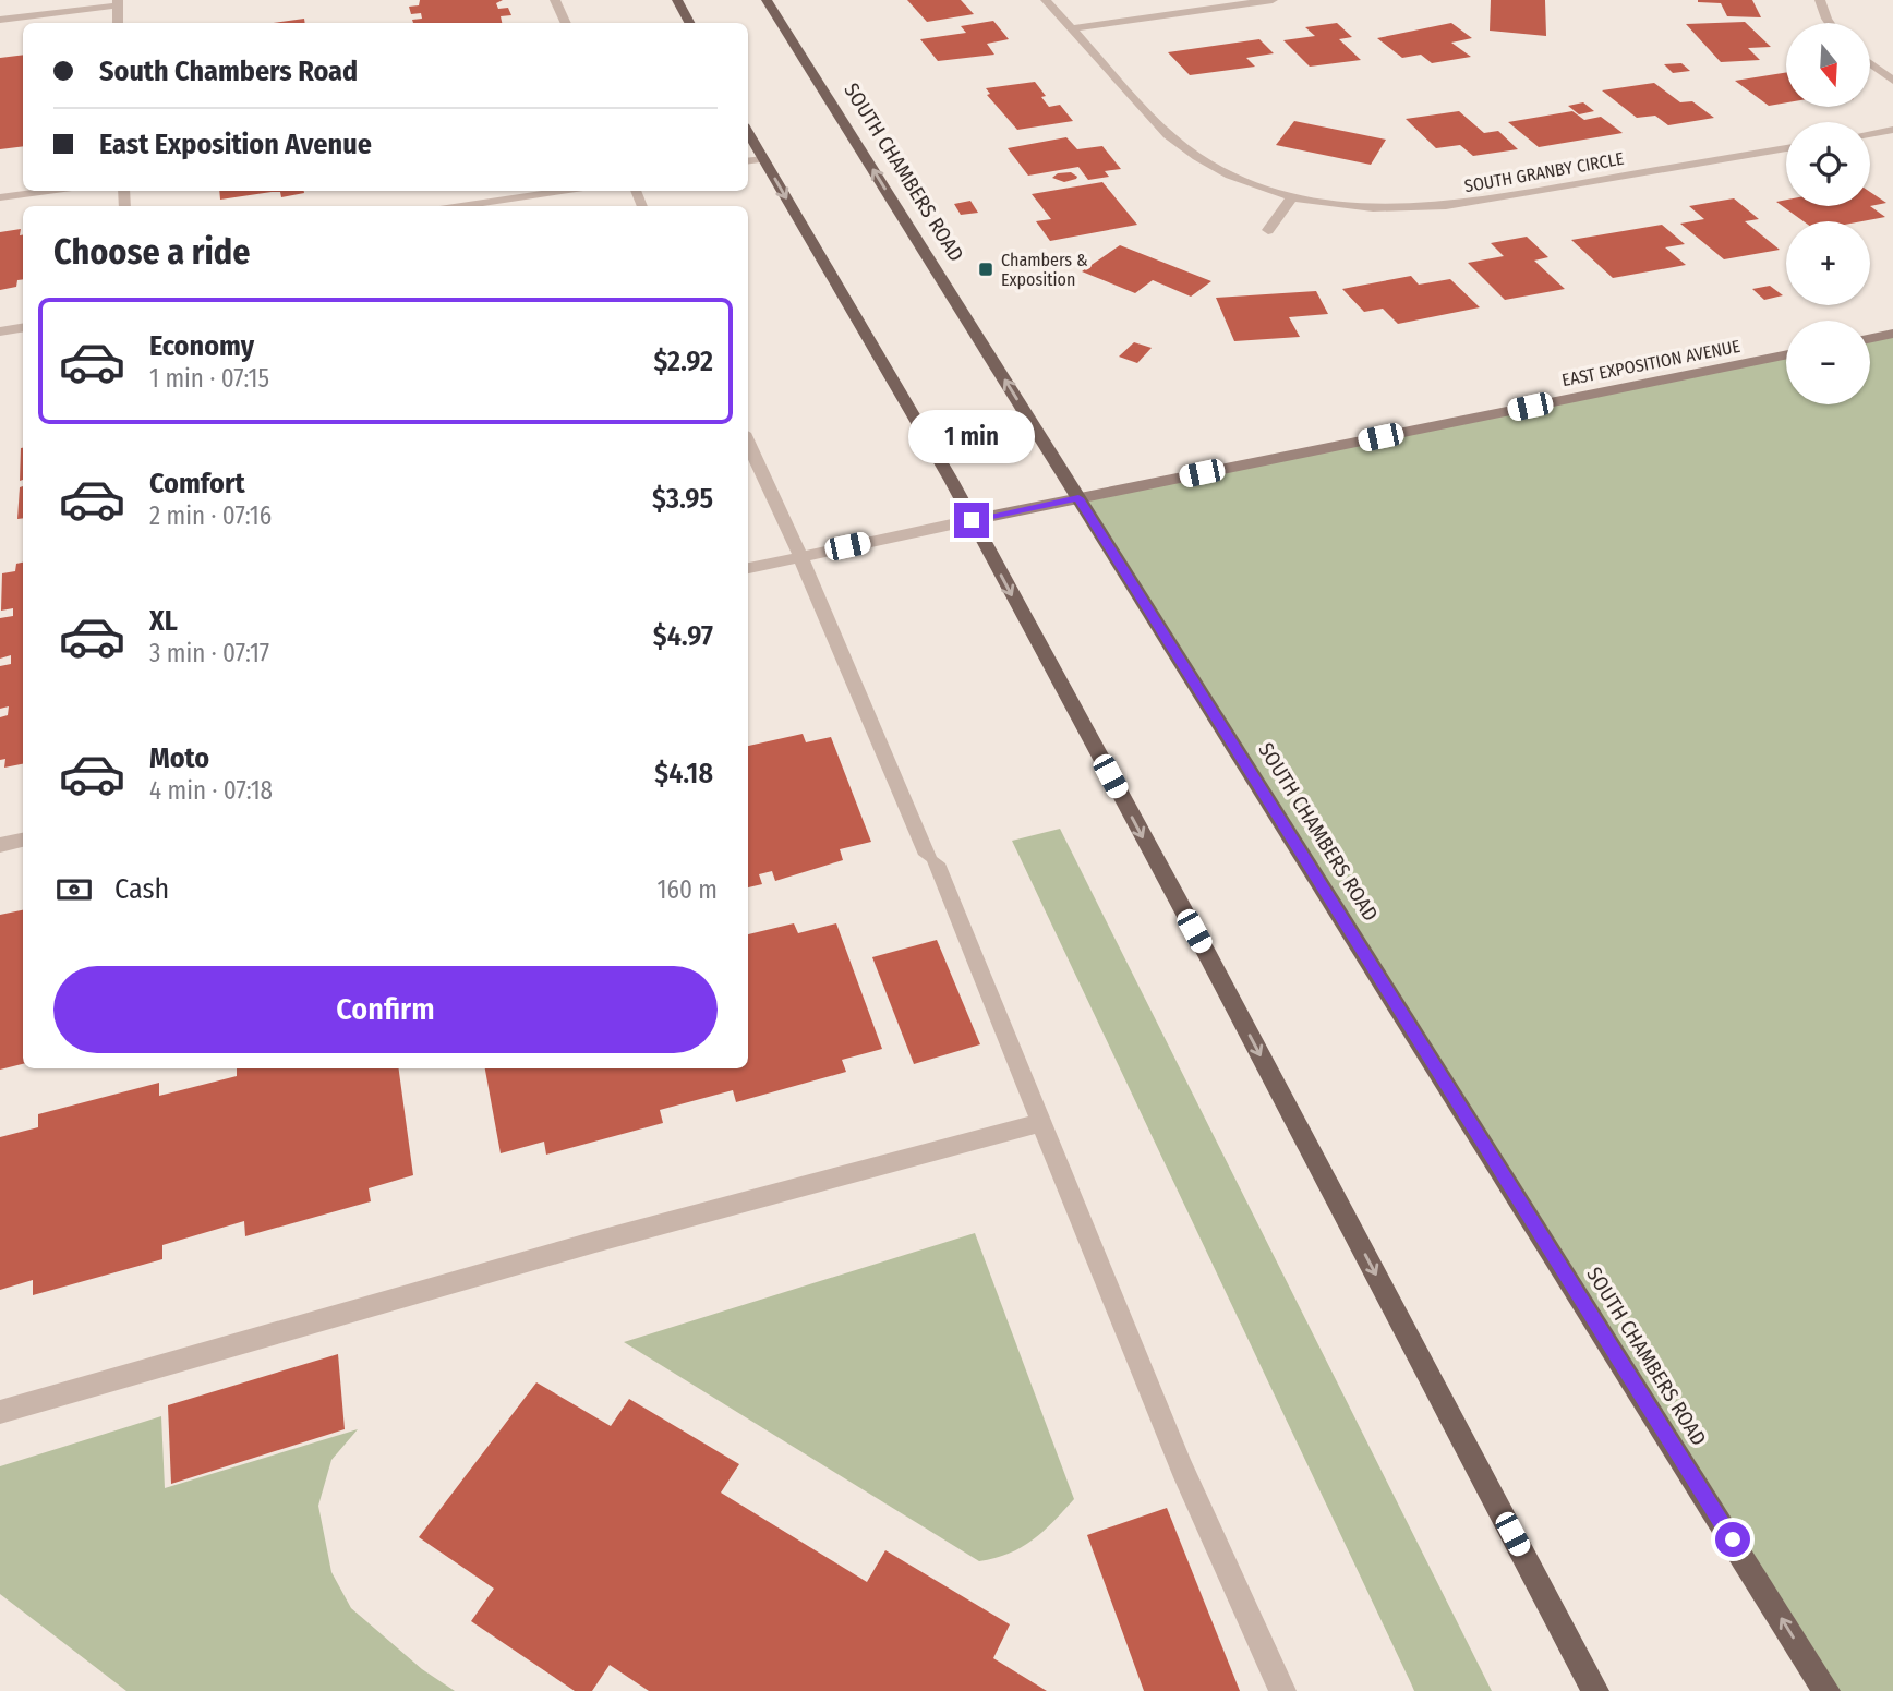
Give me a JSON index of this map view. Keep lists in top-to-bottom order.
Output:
{
  "streets": {
    "main road": ["SOUTH CHAMBERS ROAD"],
    "street": ["SOUTH GRANBY CIRCLE", "EAST EXPOSITION AVENUE"]
  },
  "crossings": [
    ["SOUTH CHAMBERS ROAD", "EAST EXPOSITION AVENUE"]
  ],
  "places": {
    "transit": ["Chambers & Exposition"]
  },
  "north": "bottom",
  "page": {
    "map_buttons": ["+", "−"],
    "banner": ["South Chambers Road", "East Exposition Avenue"],
    "heading": "Choose a ride",
    "list": [
      {
        "name": "Economy",
        "note": "1 min · 07:15",
        "value": "$2.92"
      },
      {
        "name": "Comfort",
        "note": "2 min · 07:16",
        "value": "$3.95"
      },
      {
        "name": "XL",
        "note": "3 min · 07:17",
        "value": "$4.97"
      },
      {
        "name": "Moto",
        "note": "4 min · 07:18",
        "value": "$4.18"
      }
    ],
    "bubble": "1 min",
    "pay": ["Cash", "160 m"],
    "buttons": "Confirm"
  }
}
